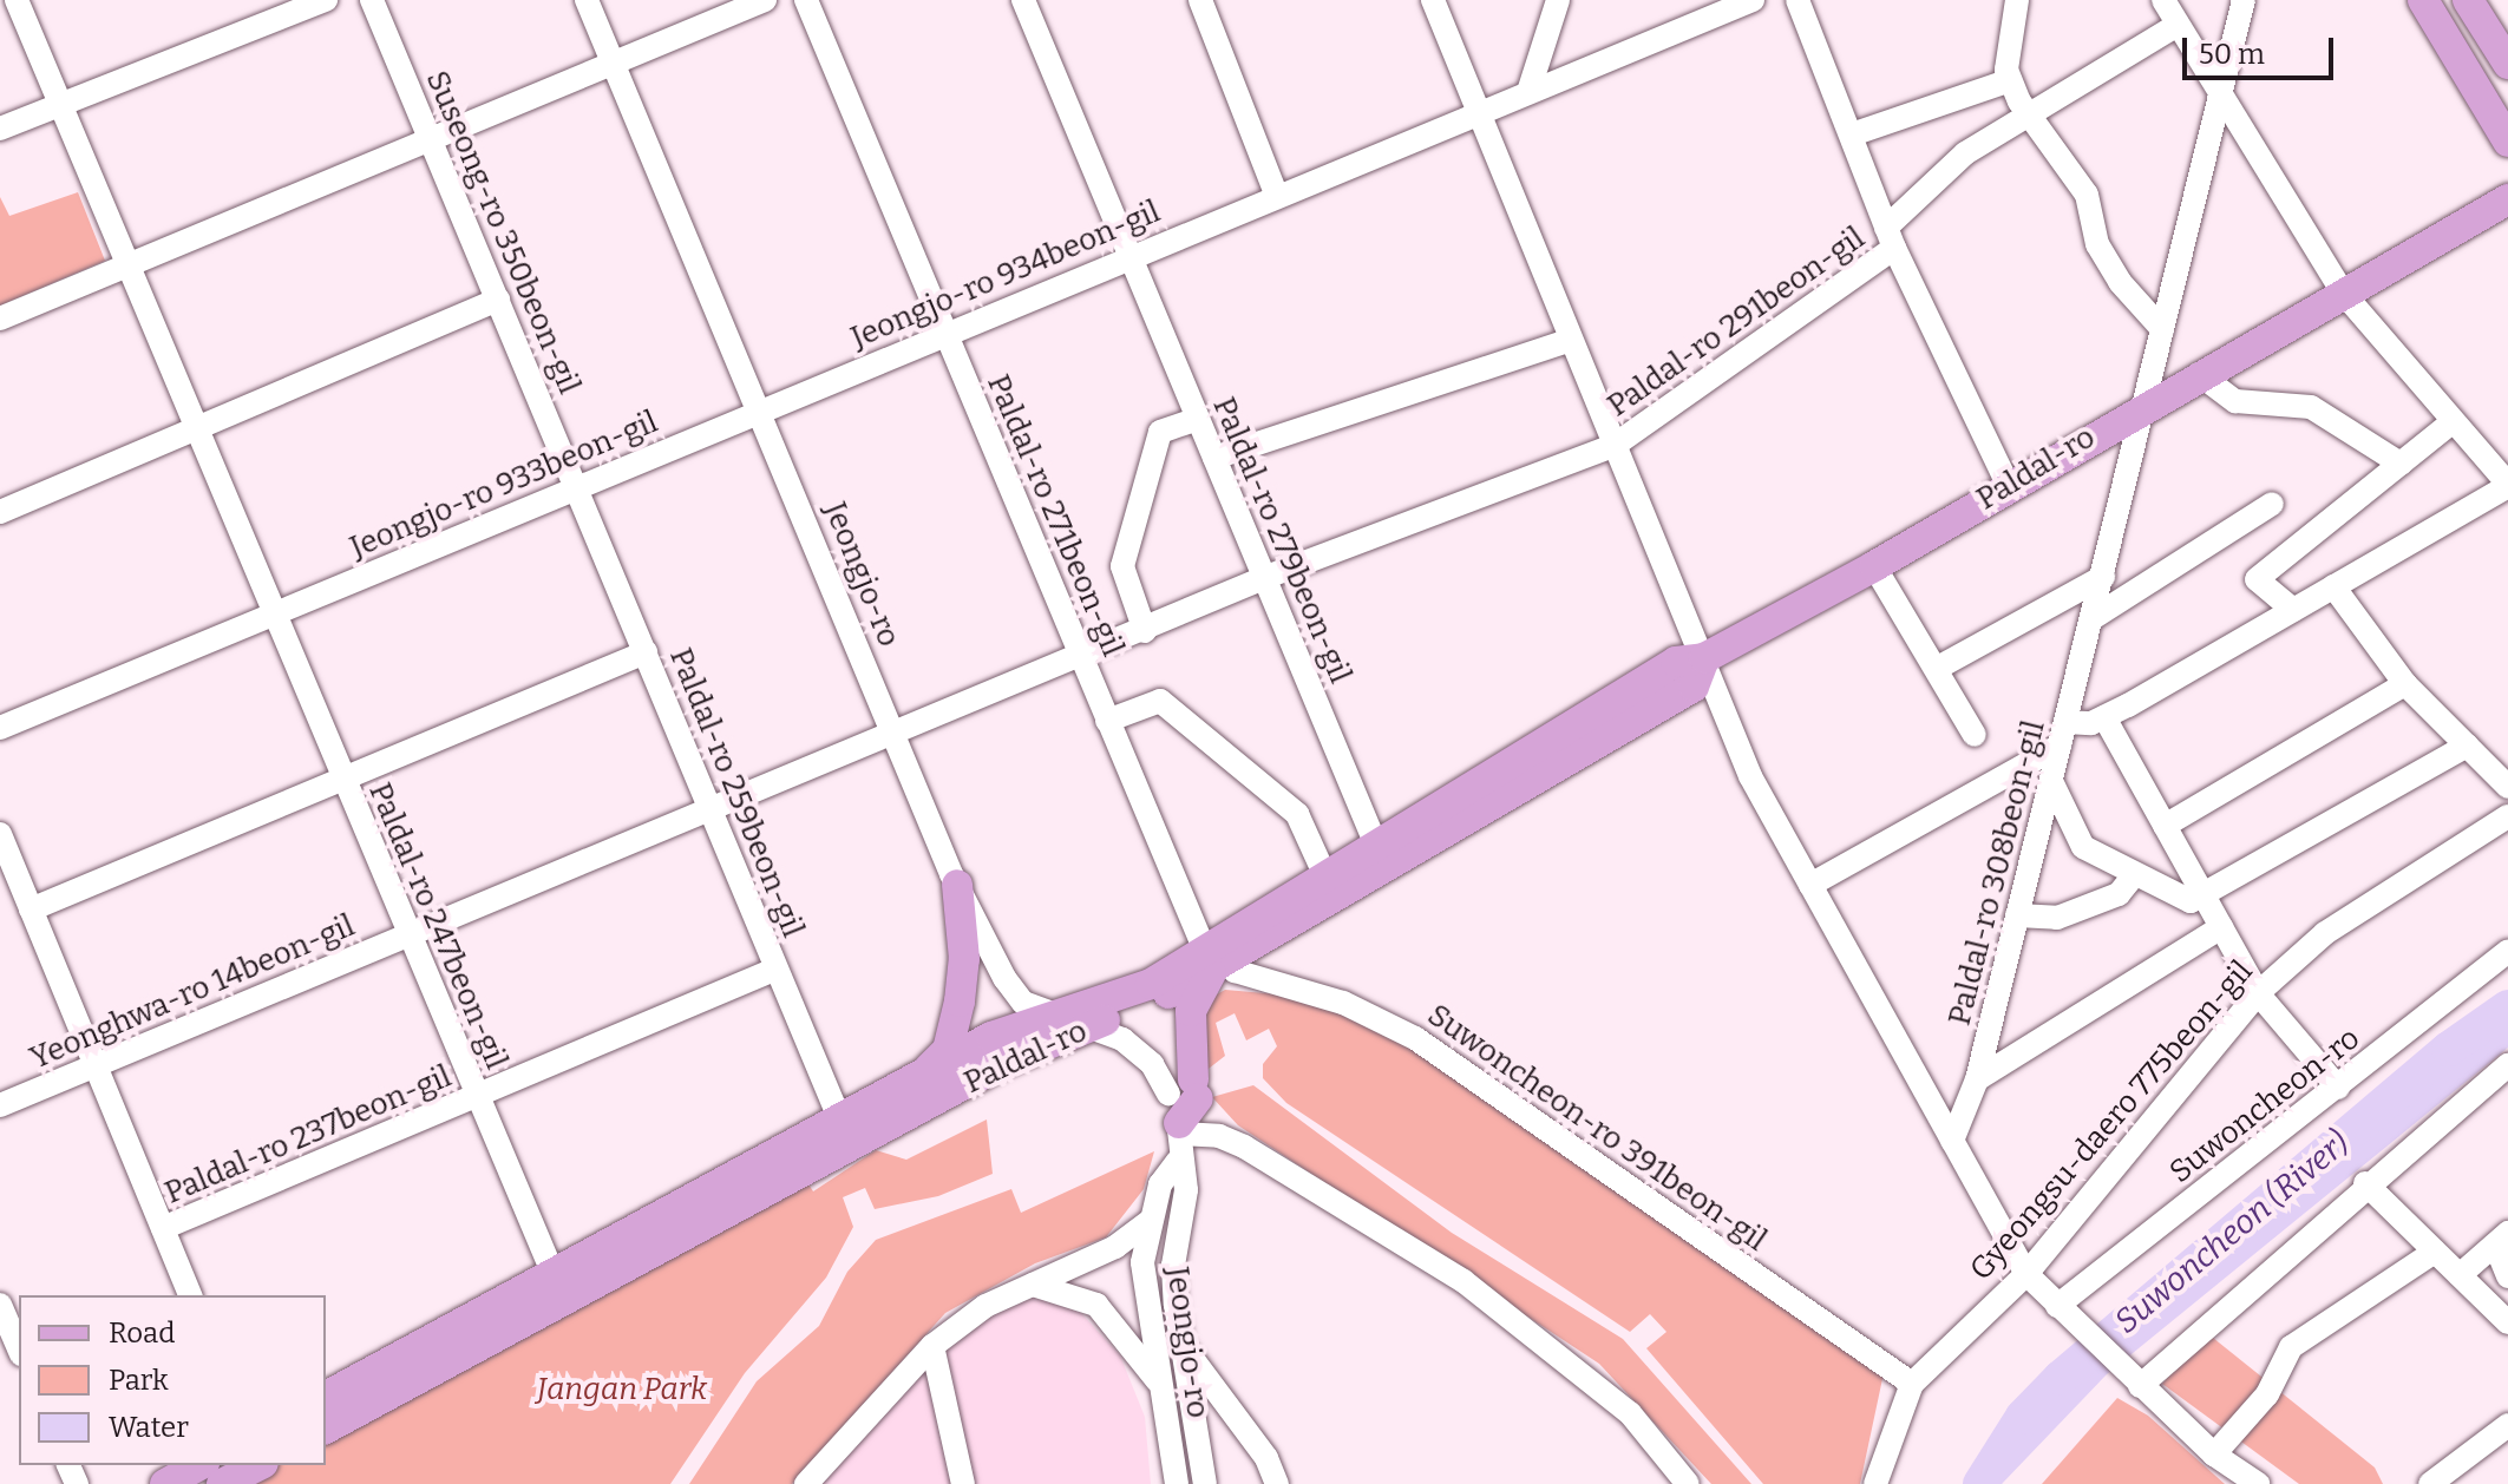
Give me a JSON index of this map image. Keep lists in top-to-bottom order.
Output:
{
  "streets": {
    "main road": ["Paldal-ro"],
    "street": [
      "Suseong-ro 350beon-gil",
      "Jeongjo-ro 934beon-gil",
      "Paldal-ro 291beon-gil",
      "Jeongjo-ro 933beon-gil",
      "Paldal-ro 271beon-gil",
      "Paldal-ro 279beon-gil",
      "Jeongjo-ro",
      "Paldal-ro 259beon-gil",
      "Paldal-ro 308beon-gil",
      "Paldal-ro 247beon-gil",
      "Yeonghwa-ro 14beon-gil",
      "Suwoncheon-ro",
      "Gyeongsu-daero 775beon-gil",
      "Suwoncheon-ro 391beon-gil",
      "Paldal-ro 237beon-gil"
    ]
  },
  "crossings": [
    ["Suseong-ro 350beon-gil", "Jeongjo-ro 933beon-gil"],
    ["Suseong-ro 350beon-gil", "Paldal-ro 259beon-gil"],
    ["Jeongjo-ro 934beon-gil", "Paldal-ro 291beon-gil"],
    ["Jeongjo-ro 934beon-gil", "Jeongjo-ro 933beon-gil"],
    ["Jeongjo-ro 934beon-gil", "Paldal-ro 271beon-gil"],
    ["Jeongjo-ro 934beon-gil", "Paldal-ro 279beon-gil"],
    ["Jeongjo-ro 934beon-gil", "Jeongjo-ro"],
    ["Paldal-ro 291beon-gil", "Paldal-ro"],
    ["Paldal-ro 291beon-gil", "Paldal-ro 308beon-gil"],
    ["Paldal-ro 291beon-gil", "Yeonghwa-ro 14beon-gil"],
    ["Paldal-ro 291beon-gil", "Suwoncheon-ro"],
    ["Paldal-ro 291beon-gil", "Gyeongsu-daero 775beon-gil"],
    ["Paldal-ro", "Paldal-ro 271beon-gil"],
    ["Paldal-ro", "Paldal-ro 279beon-gil"],
    ["Paldal-ro", "Jeongjo-ro"],
    ["Paldal-ro", "Paldal-ro 259beon-gil"],
    ["Paldal-ro", "Paldal-ro 308beon-gil"],
    ["Paldal-ro", "Paldal-ro 247beon-gil"],
    ["Paldal-ro", "Suwoncheon-ro 391beon-gil"],
    ["Jeongjo-ro 933beon-gil", "Jeongjo-ro"],
    ["Jeongjo-ro 933beon-gil", "Paldal-ro 259beon-gil"],
    ["Jeongjo-ro 933beon-gil", "Paldal-ro 247beon-gil"],
    ["Paldal-ro 271beon-gil", "Yeonghwa-ro 14beon-gil"],
    ["Paldal-ro 271beon-gil", "Suwoncheon-ro 391beon-gil"],
    ["Paldal-ro 279beon-gil", "Yeonghwa-ro 14beon-gil"],
    ["Jeongjo-ro", "Yeonghwa-ro 14beon-gil"],
    ["Paldal-ro 259beon-gil", "Paldal-ro 247beon-gil"],
    ["Paldal-ro 259beon-gil", "Yeonghwa-ro 14beon-gil"],
    ["Paldal-ro 247beon-gil", "Yeonghwa-ro 14beon-gil"],
    ["Paldal-ro 247beon-gil", "Paldal-ro 237beon-gil"],
    ["Yeonghwa-ro 14beon-gil", "Paldal-ro 237beon-gil"],
    ["Gyeongsu-daero 775beon-gil", "Suwoncheon-ro 391beon-gil"]
  ],
  "water": ["Suwoncheon (River)"],
  "parks": ["Jangan Park"],
  "legend": ["Road", "Park", "Water"],
  "scale_bar": "50 m"
}
